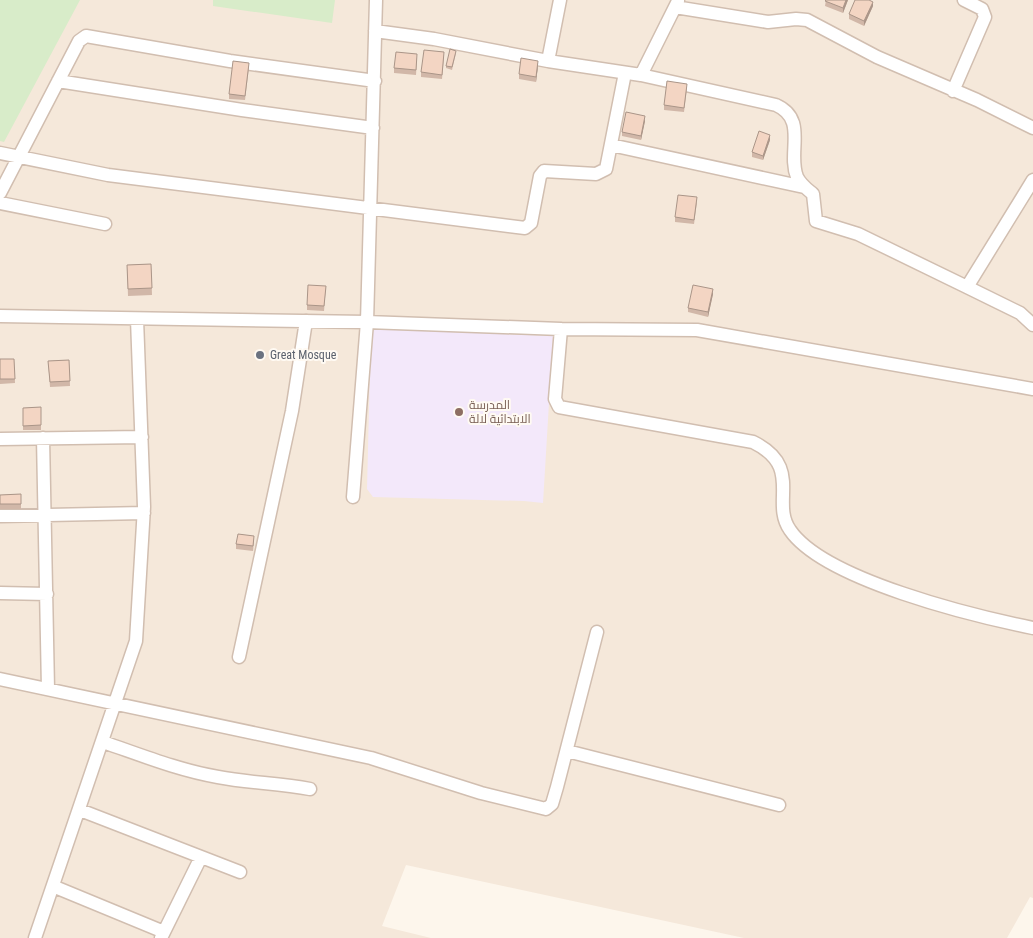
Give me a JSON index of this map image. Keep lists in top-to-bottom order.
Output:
{
  "places": ["Great Mosque", "المدرسة الابتدائية لالة"]
}
